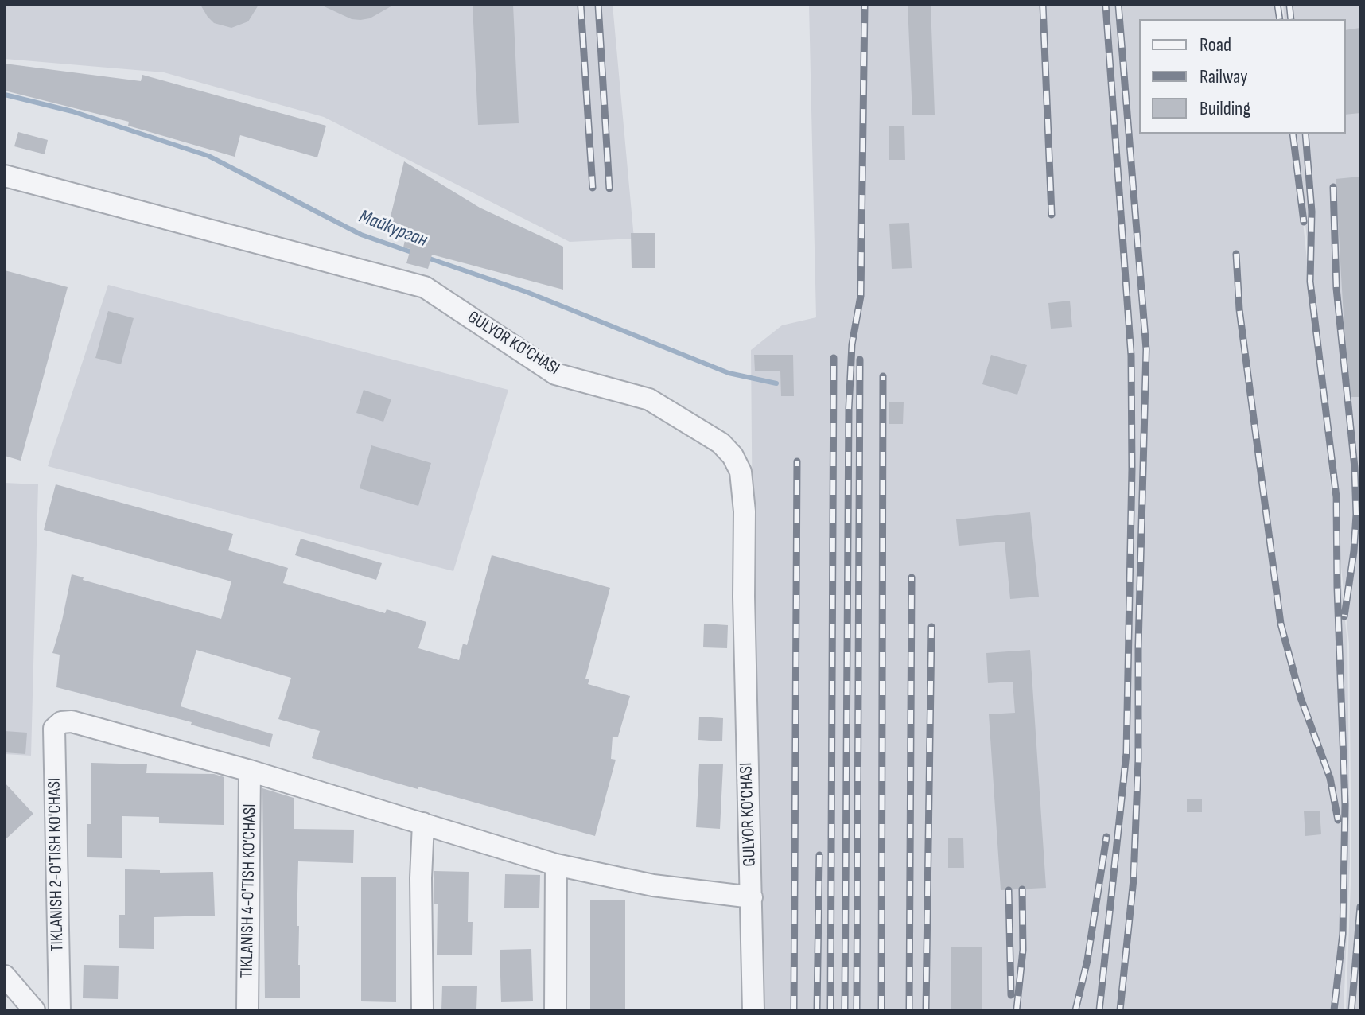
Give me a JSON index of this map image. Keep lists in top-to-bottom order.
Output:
{
  "streets": {
    "street": ["GULYOR KO'CHASI", "TIKLANISH 2-O'TISH KO'CHASI", "TIKLANISH 4-O'TISH KO‘CHASI"]
  },
  "crossings": [
    ["TIKLANISH 2-O'TISH KO'CHASI", "TIKLANISH 4-O'TISH KO‘CHASI"]
  ],
  "water": ["Майкурган"],
  "legend": ["Road", "Railway", "Building"]
}
